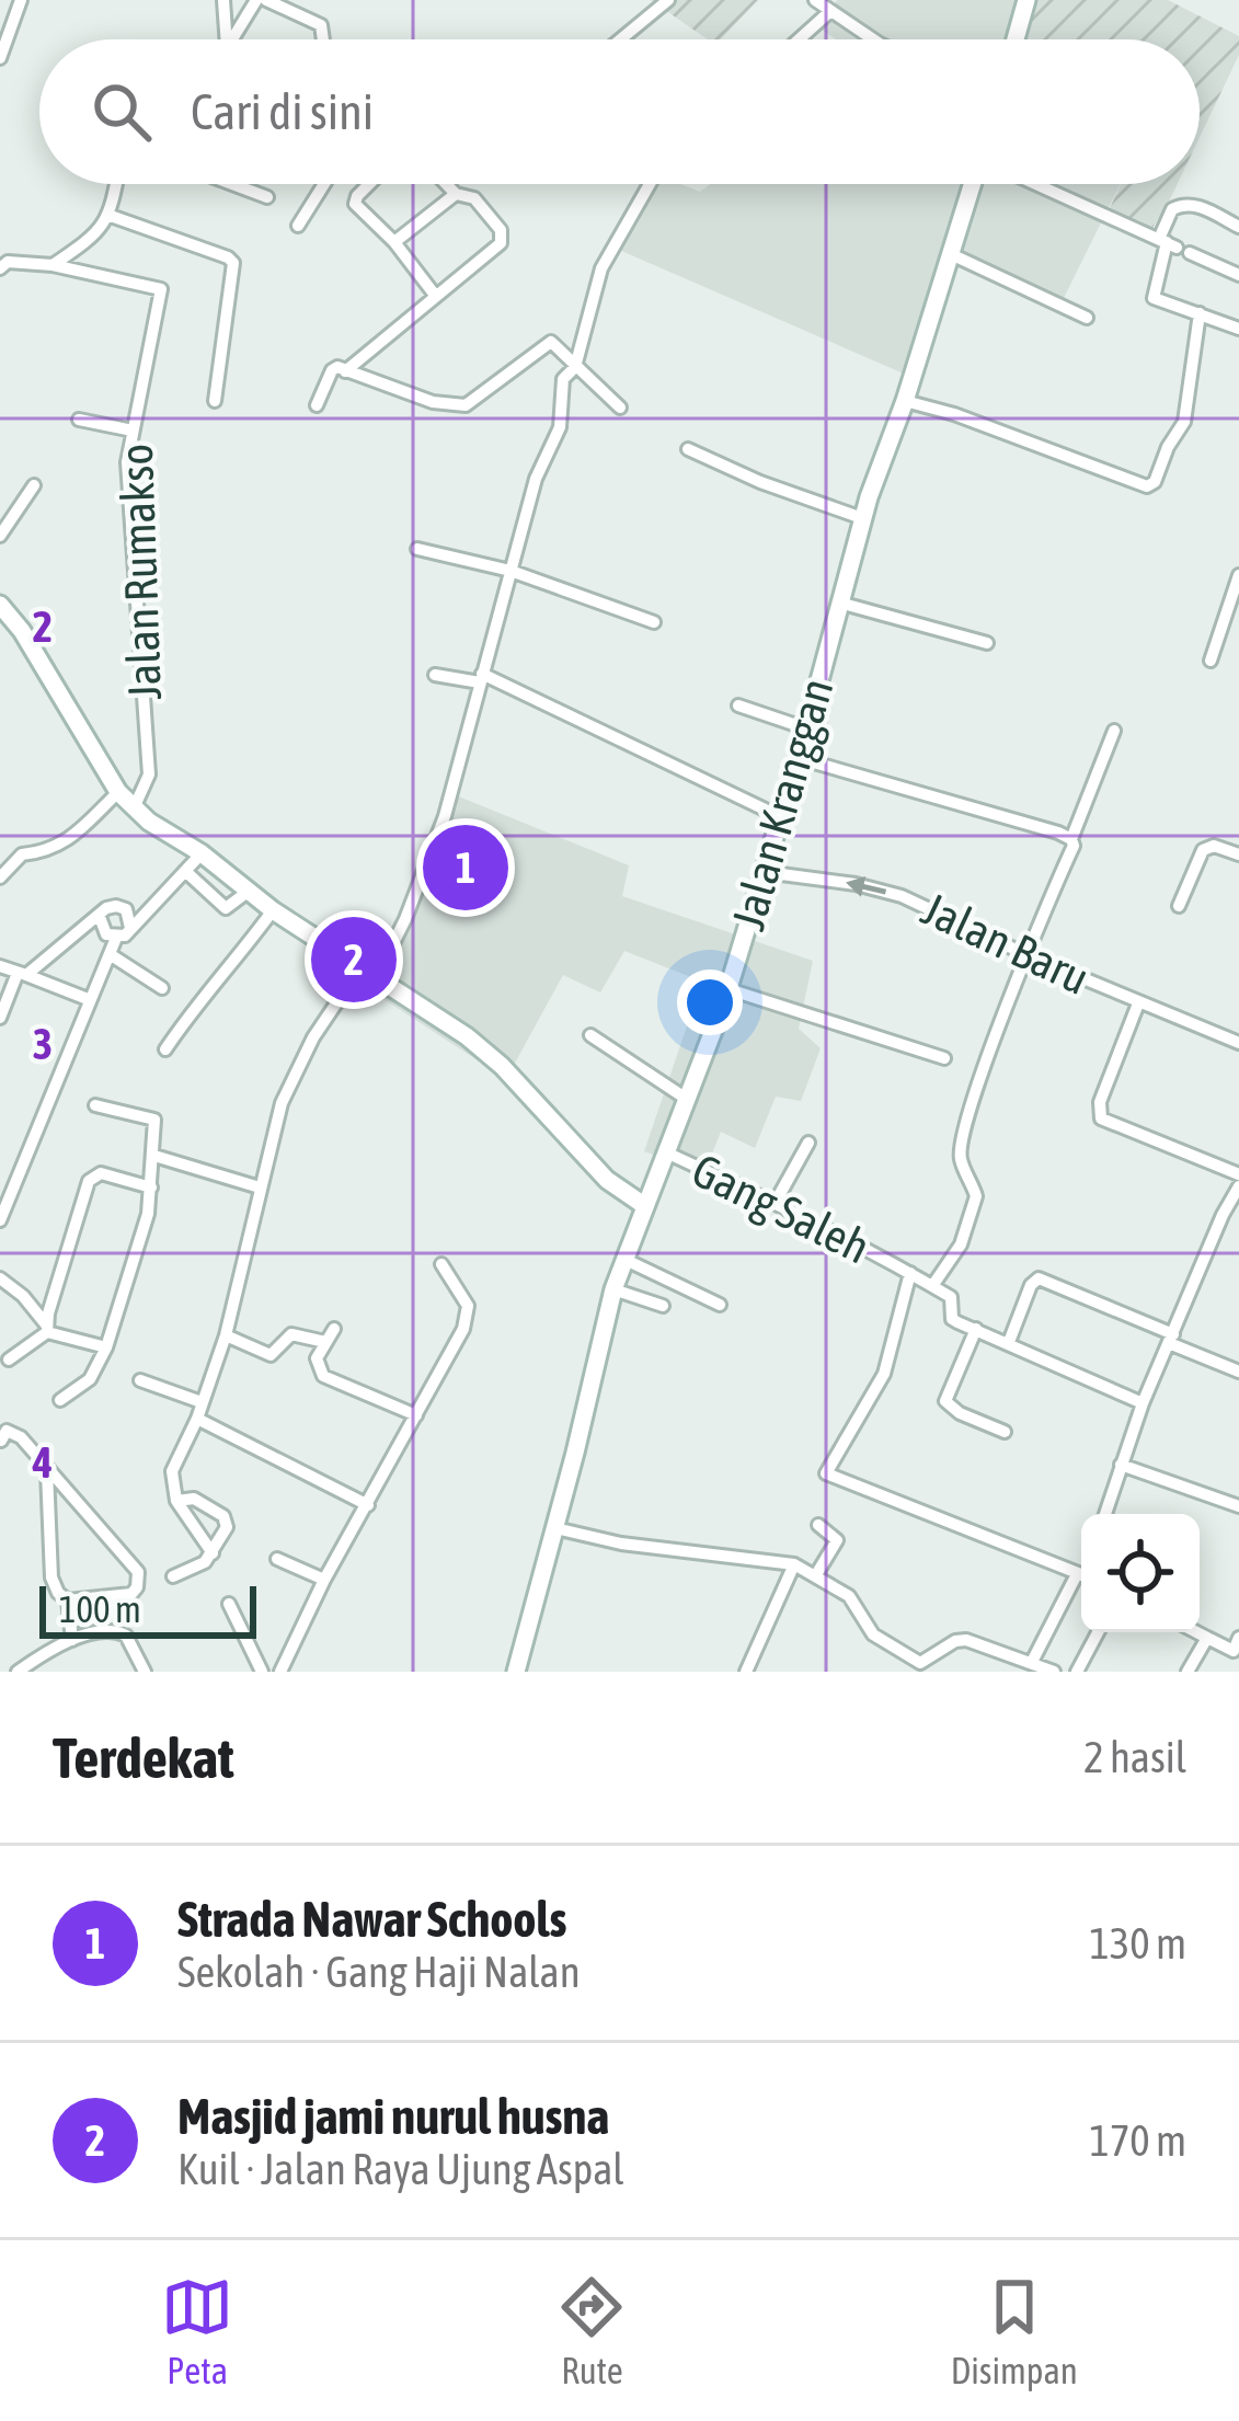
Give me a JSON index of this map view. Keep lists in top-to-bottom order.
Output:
{
  "streets": {
    "main road": ["Jalan Kranggan"],
    "street": ["Jalan Rumakso", "Jalan Baru", "Gang Saleh"]
  },
  "crossings": [
    ["Jalan Kranggan", "Jalan Baru"],
    ["Jalan Kranggan", "Gang Saleh"]
  ],
  "one_way": ["Jalan Baru"],
  "scale_bar": "100 m",
  "page": {
    "search": "Cari di sini",
    "pins": ["1", "2"],
    "scale": "100 m",
    "heading": ["Terdekat", "2 hasil"],
    "list": [
      {
        "mark": "1",
        "name": "Strada Nawar Schools",
        "note": "Sekolah · Gang Haji Nalan",
        "value": "130 m"
      },
      {
        "mark": "2",
        "name": "Masjid jami nurul husna",
        "note": "Kuil · Jalan Raya Ujung Aspal",
        "value": "170 m"
      }
    ],
    "nav": ["Peta", "Rute", "Disimpan"]
  },
  "grid": {
    "rows": ["2", "3", "4"]
  }
}
